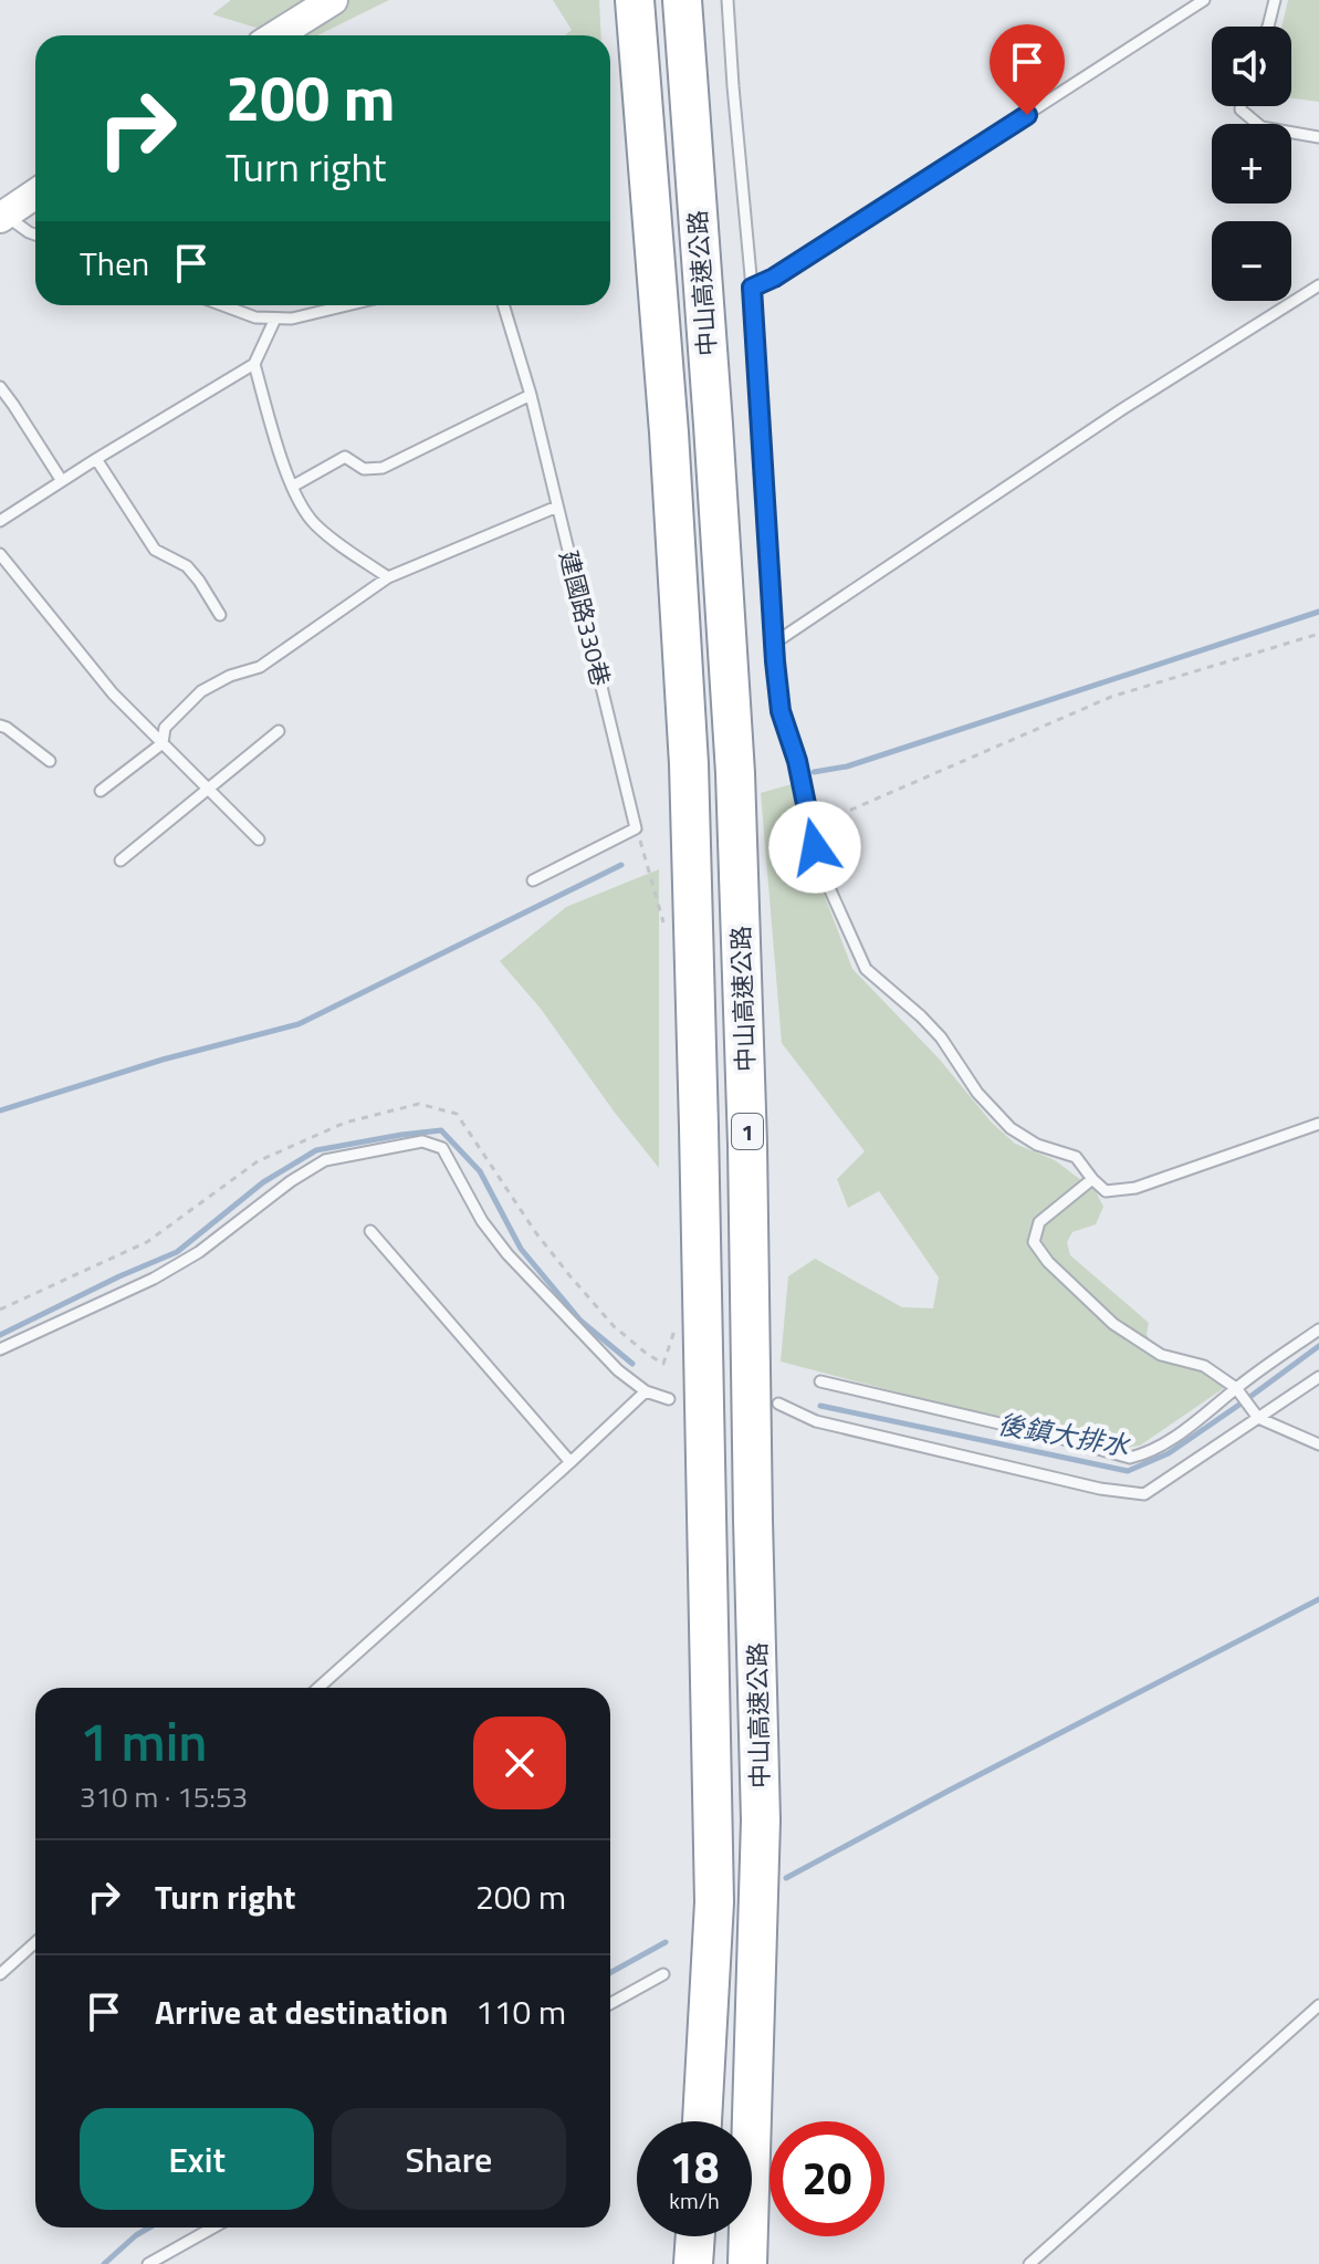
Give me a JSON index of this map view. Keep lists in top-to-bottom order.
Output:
{
  "streets": {
    "highway": ["中山高速公路", "1"],
    "lane": ["建國路330巷"]
  },
  "water": ["後鎮大排水"],
  "page": {
    "map_buttons": ["+", "−"],
    "turn": ["200 m", "Turn right"],
    "then": "Then",
    "heading": ["1 min", "310 m · 15:53"],
    "list": [
      {
        "name": "Turn right",
        "value": "200 m"
      },
      {
        "name": "Arrive at destination",
        "value": "110 m"
      }
    ],
    "buttons": ["Exit", "Share"],
    "speed": "18 km/h",
    "limit": "20"
  }
}
